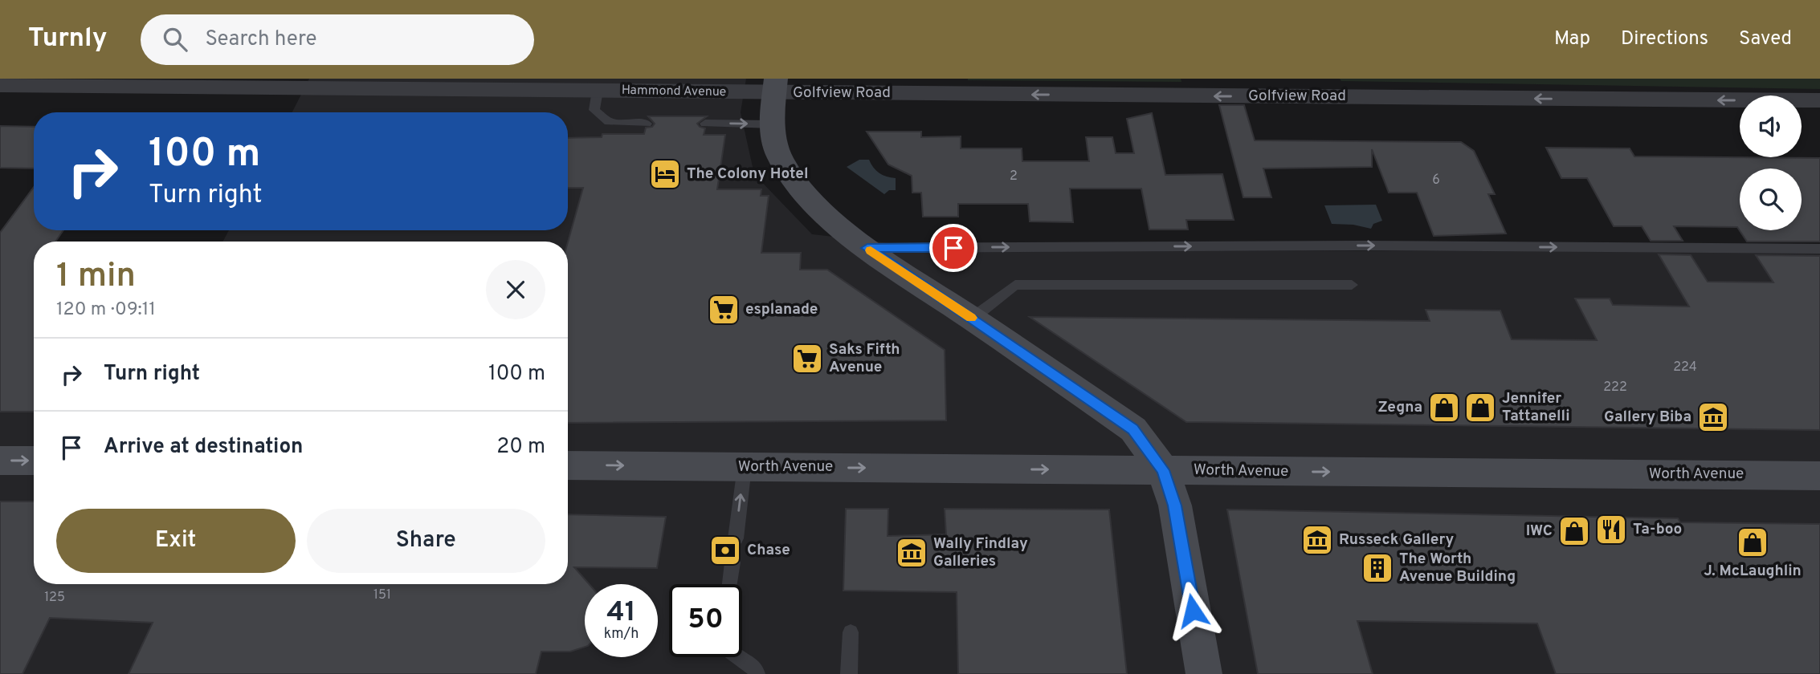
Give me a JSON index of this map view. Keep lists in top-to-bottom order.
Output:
{
  "streets": {
    "street": ["Hammond Avenue", "Golfview Road", "Worth Avenue"]
  },
  "crossings": [
    ["Hammond Avenue", "Golfview Road"]
  ],
  "one_way": ["Golfview Road", "Worth Avenue"],
  "places": {
    "hotel": ["The Colony Hotel"],
    "supermarket": ["esplanade", "Saks Fifth Avenue"],
    "shop": [
      "Zegna",
      "Jennifer Tattanelli",
      "IWC",
      "J. McLaughlin"
    ],
    "museum": ["Gallery Biba", "Russeck Gallery", "Wally Findlay Galleries"],
    "restaurant": ["Ta-boo"],
    "bank": ["Chase"],
    "building": ["The Worth Avenue Building"]
  },
  "house_numbers": [
    "2",
    "6",
    "224",
    "222",
    "151",
    "125"
  ],
  "page": {
    "header": "Turnly",
    "search": "Search here",
    "nav": ["Map", "Directions", "Saved"],
    "turn": ["100 m", "Turn right"],
    "heading": ["1 min", "120 m · 09:11"],
    "list": [
      {
        "name": "Turn right",
        "value": "100 m"
      },
      {
        "name": "Arrive at destination",
        "value": "20 m"
      }
    ],
    "buttons": ["Exit", "Share"],
    "speed": "41 km/h",
    "limit": "50"
  }
}
